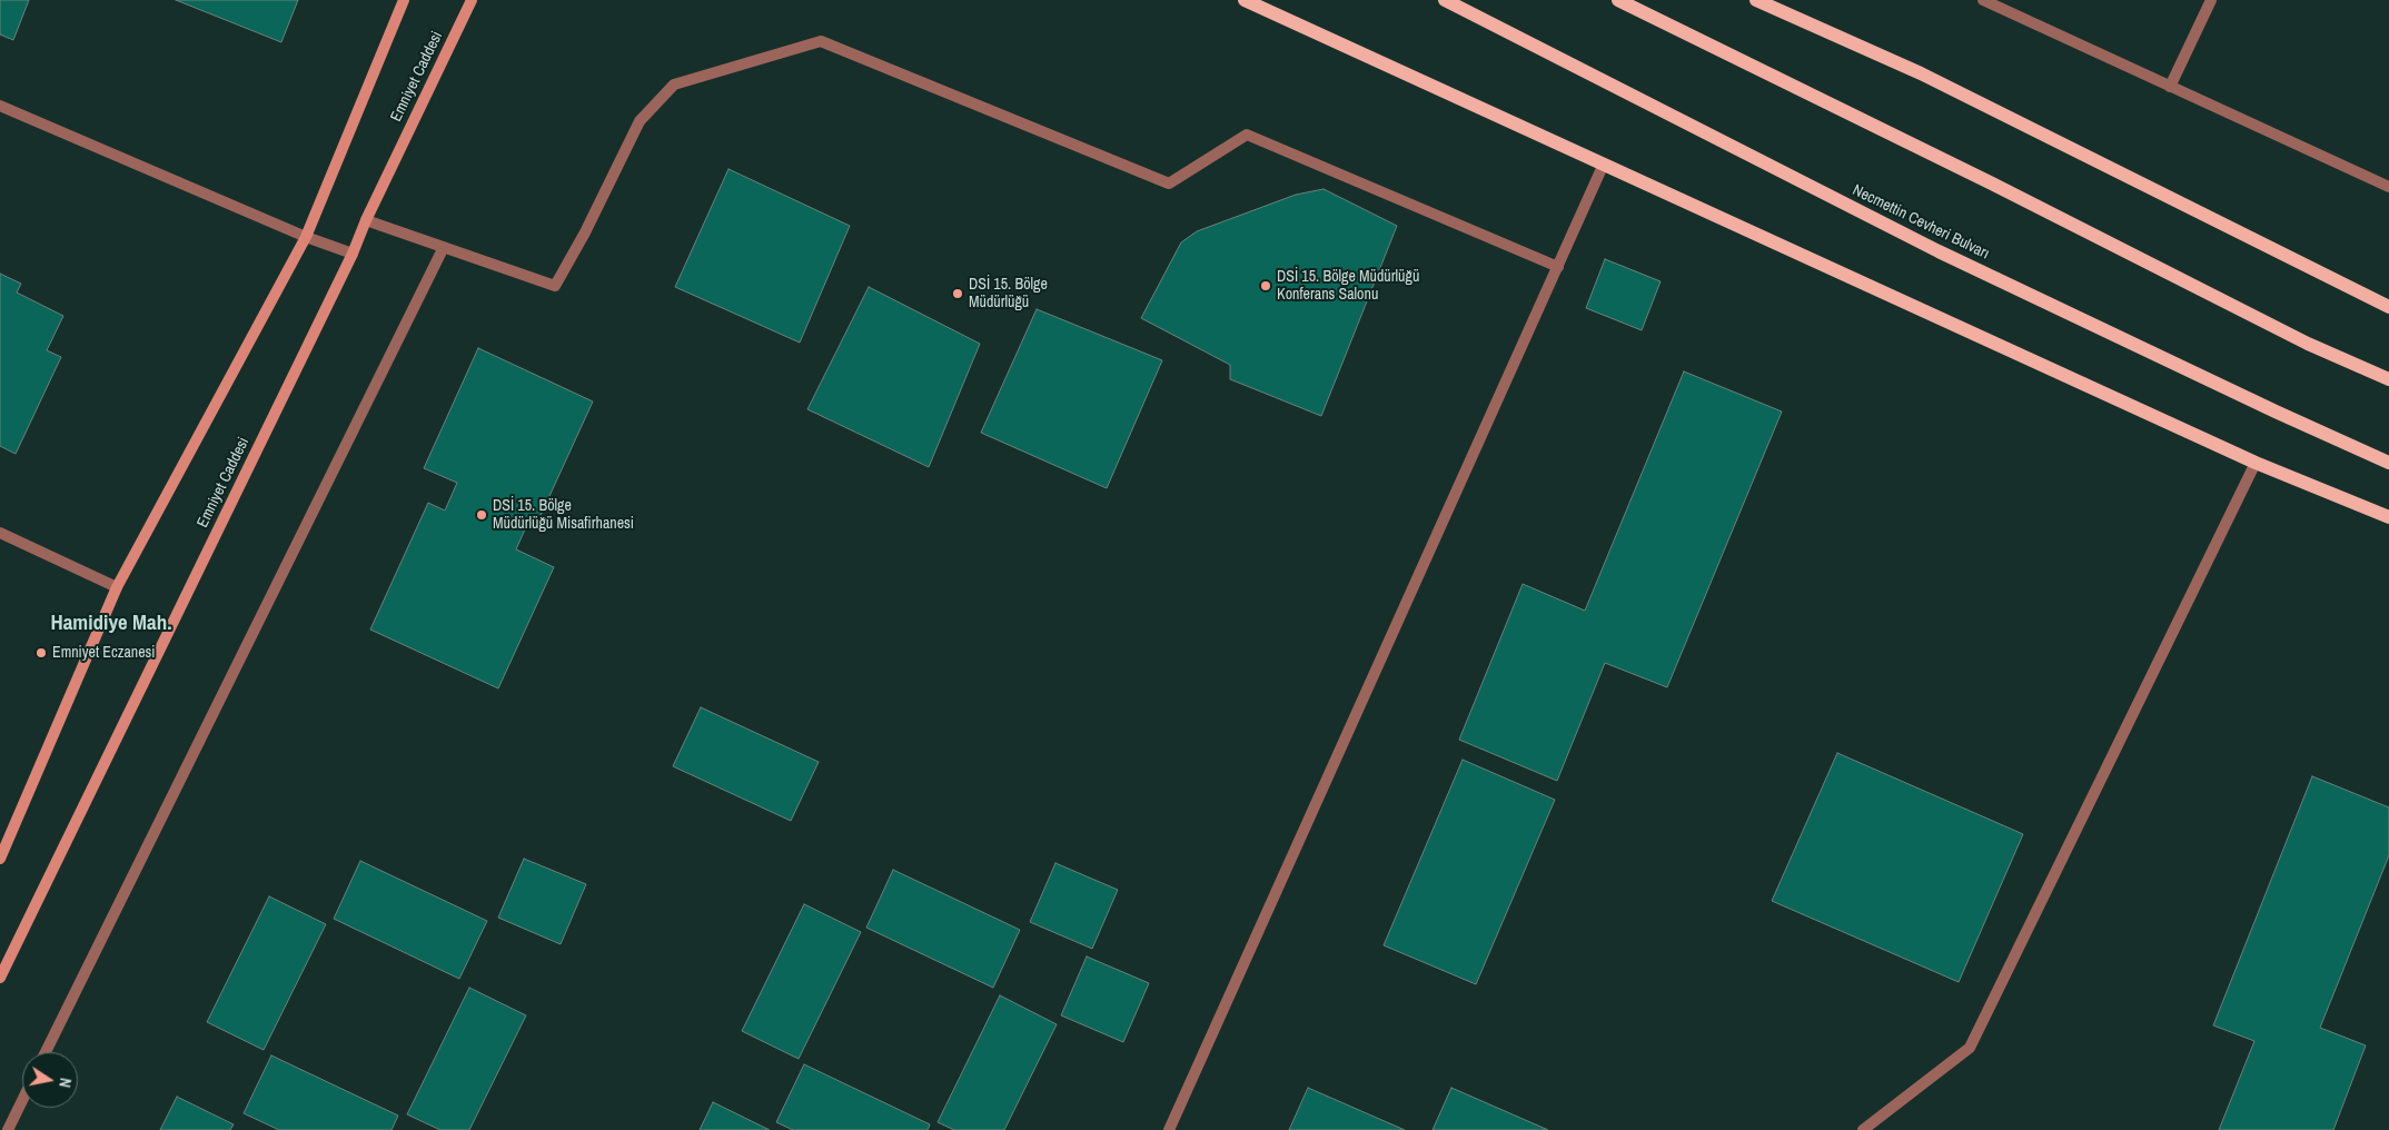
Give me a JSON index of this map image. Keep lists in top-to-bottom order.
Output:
{
  "streets": {
    "main road": ["Emniyet Caddesi", "Necmettin Cevheri Bulvarı"]
  },
  "districts": ["Hamidiye Mah."],
  "places": [
    "DSİ 15. Bölge Müdürlüğü Konferans Salonu",
    "DSİ 15. Bölge Müdürlüğü",
    "DSİ 15. Bölge Müdürlüğü Misafirhanesi",
    "Emniyet Eczanesi"
  ],
  "north": "right"
}
